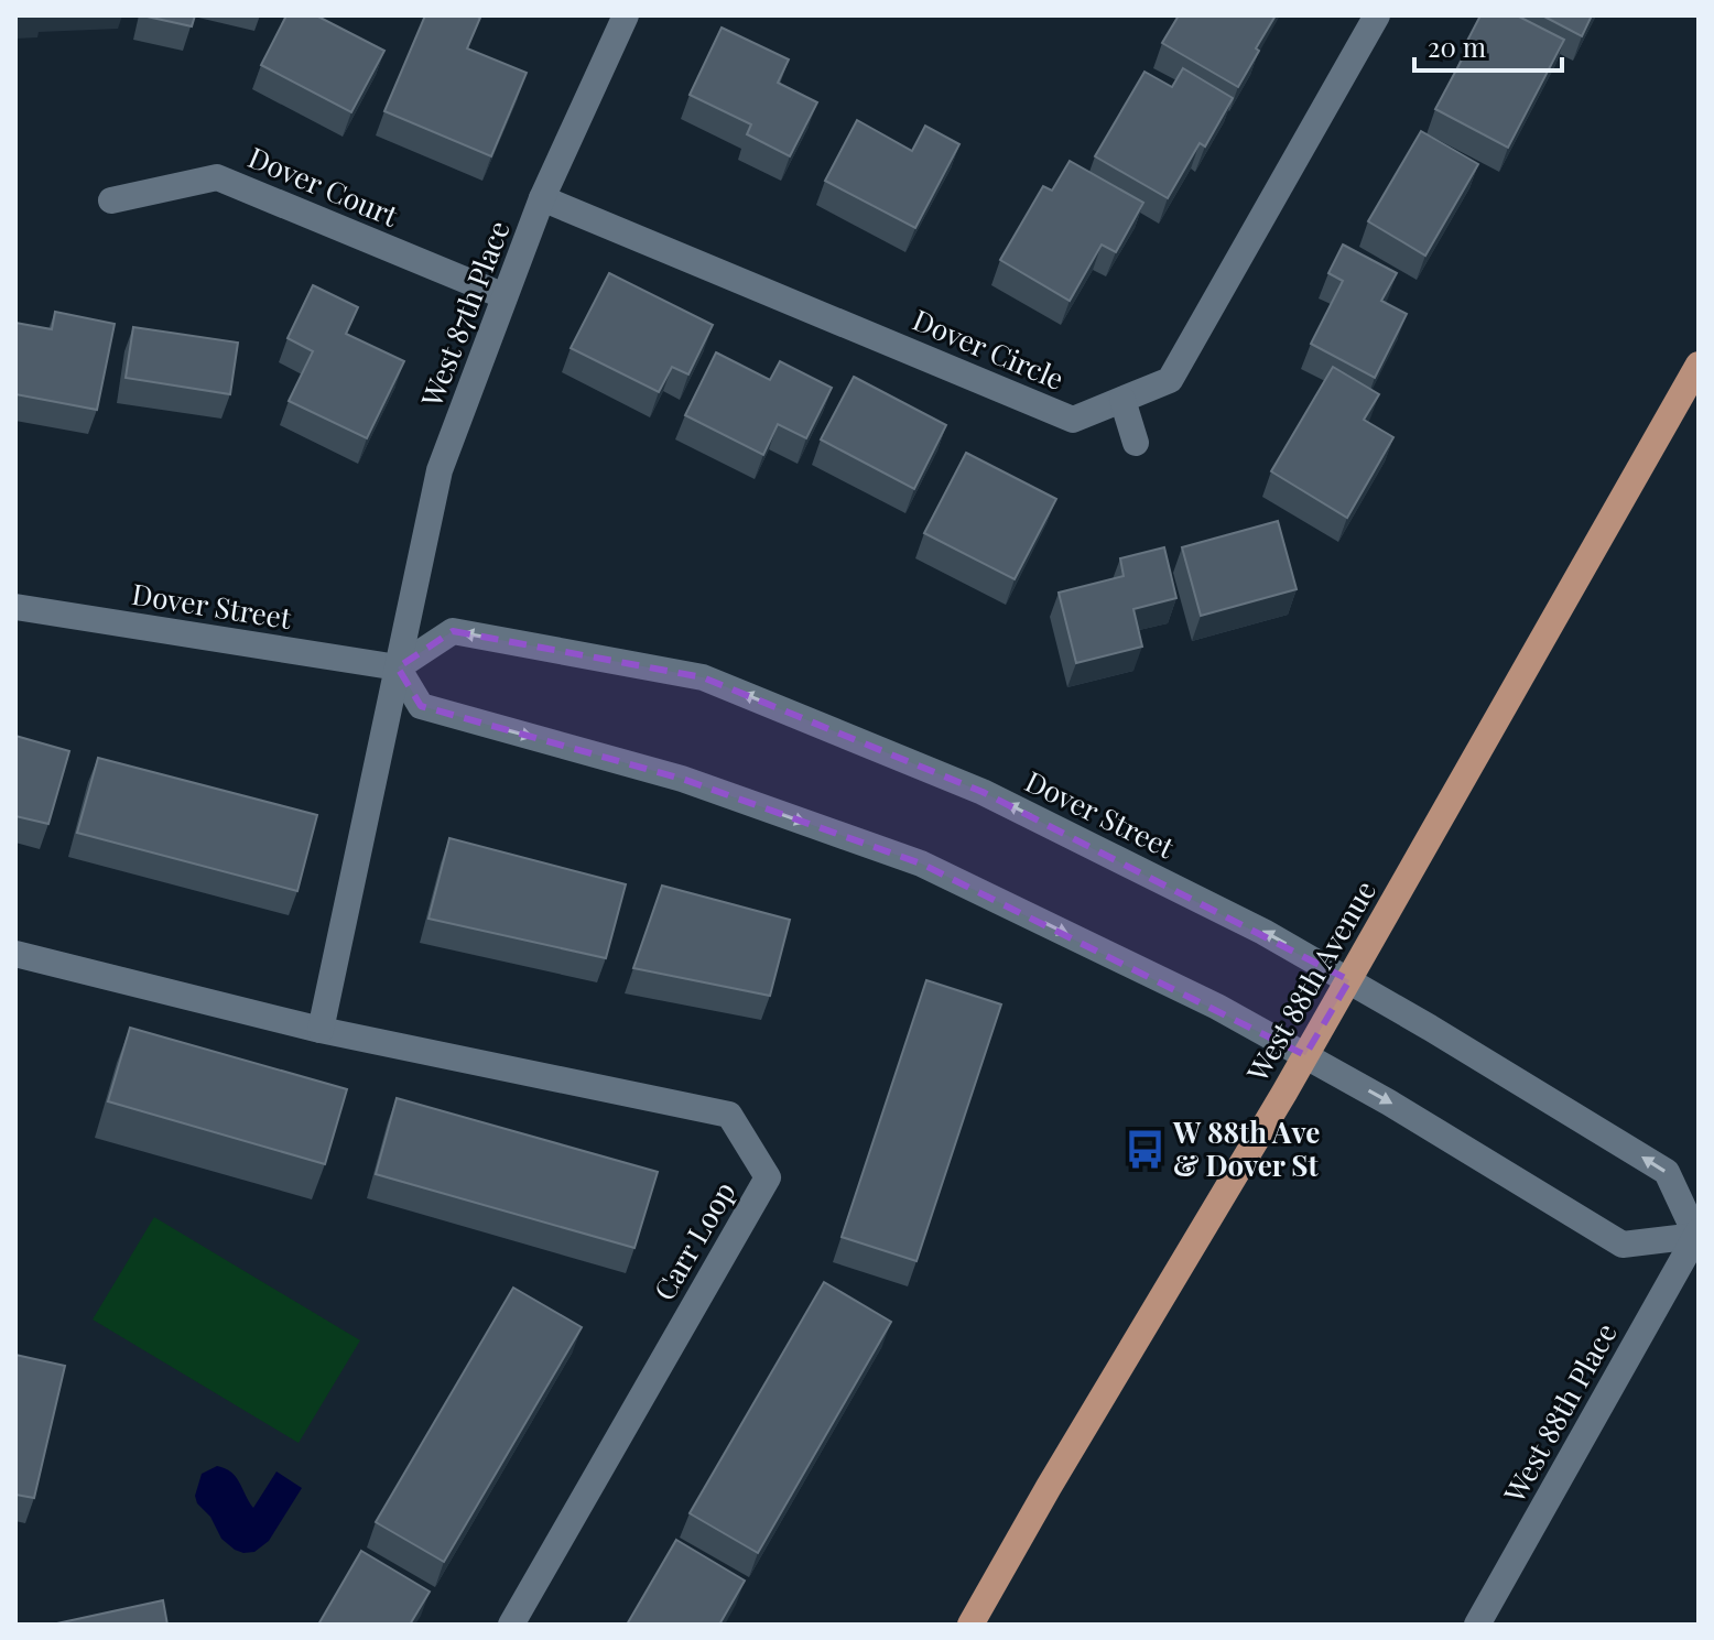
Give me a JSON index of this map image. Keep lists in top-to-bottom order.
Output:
{
  "streets": {
    "main road": ["West 88th Avenue"],
    "street": [
      "Dover Court",
      "West 87th Place",
      "Dover Circle",
      "Dover Street",
      "Carr Loop",
      "West 88th Place"
    ]
  },
  "crossings": [
    ["Dover Court", "West 87th Place"],
    ["West 87th Place", "Dover Circle"],
    ["West 87th Place", "Dover Street"],
    ["Dover Street", "West 88th Avenue"],
    ["Dover Street", "West 88th Place"]
  ],
  "places": {
    "bus stop": ["W 88th Ave & Dover St"]
  },
  "scale_bar": "20 m"
}
